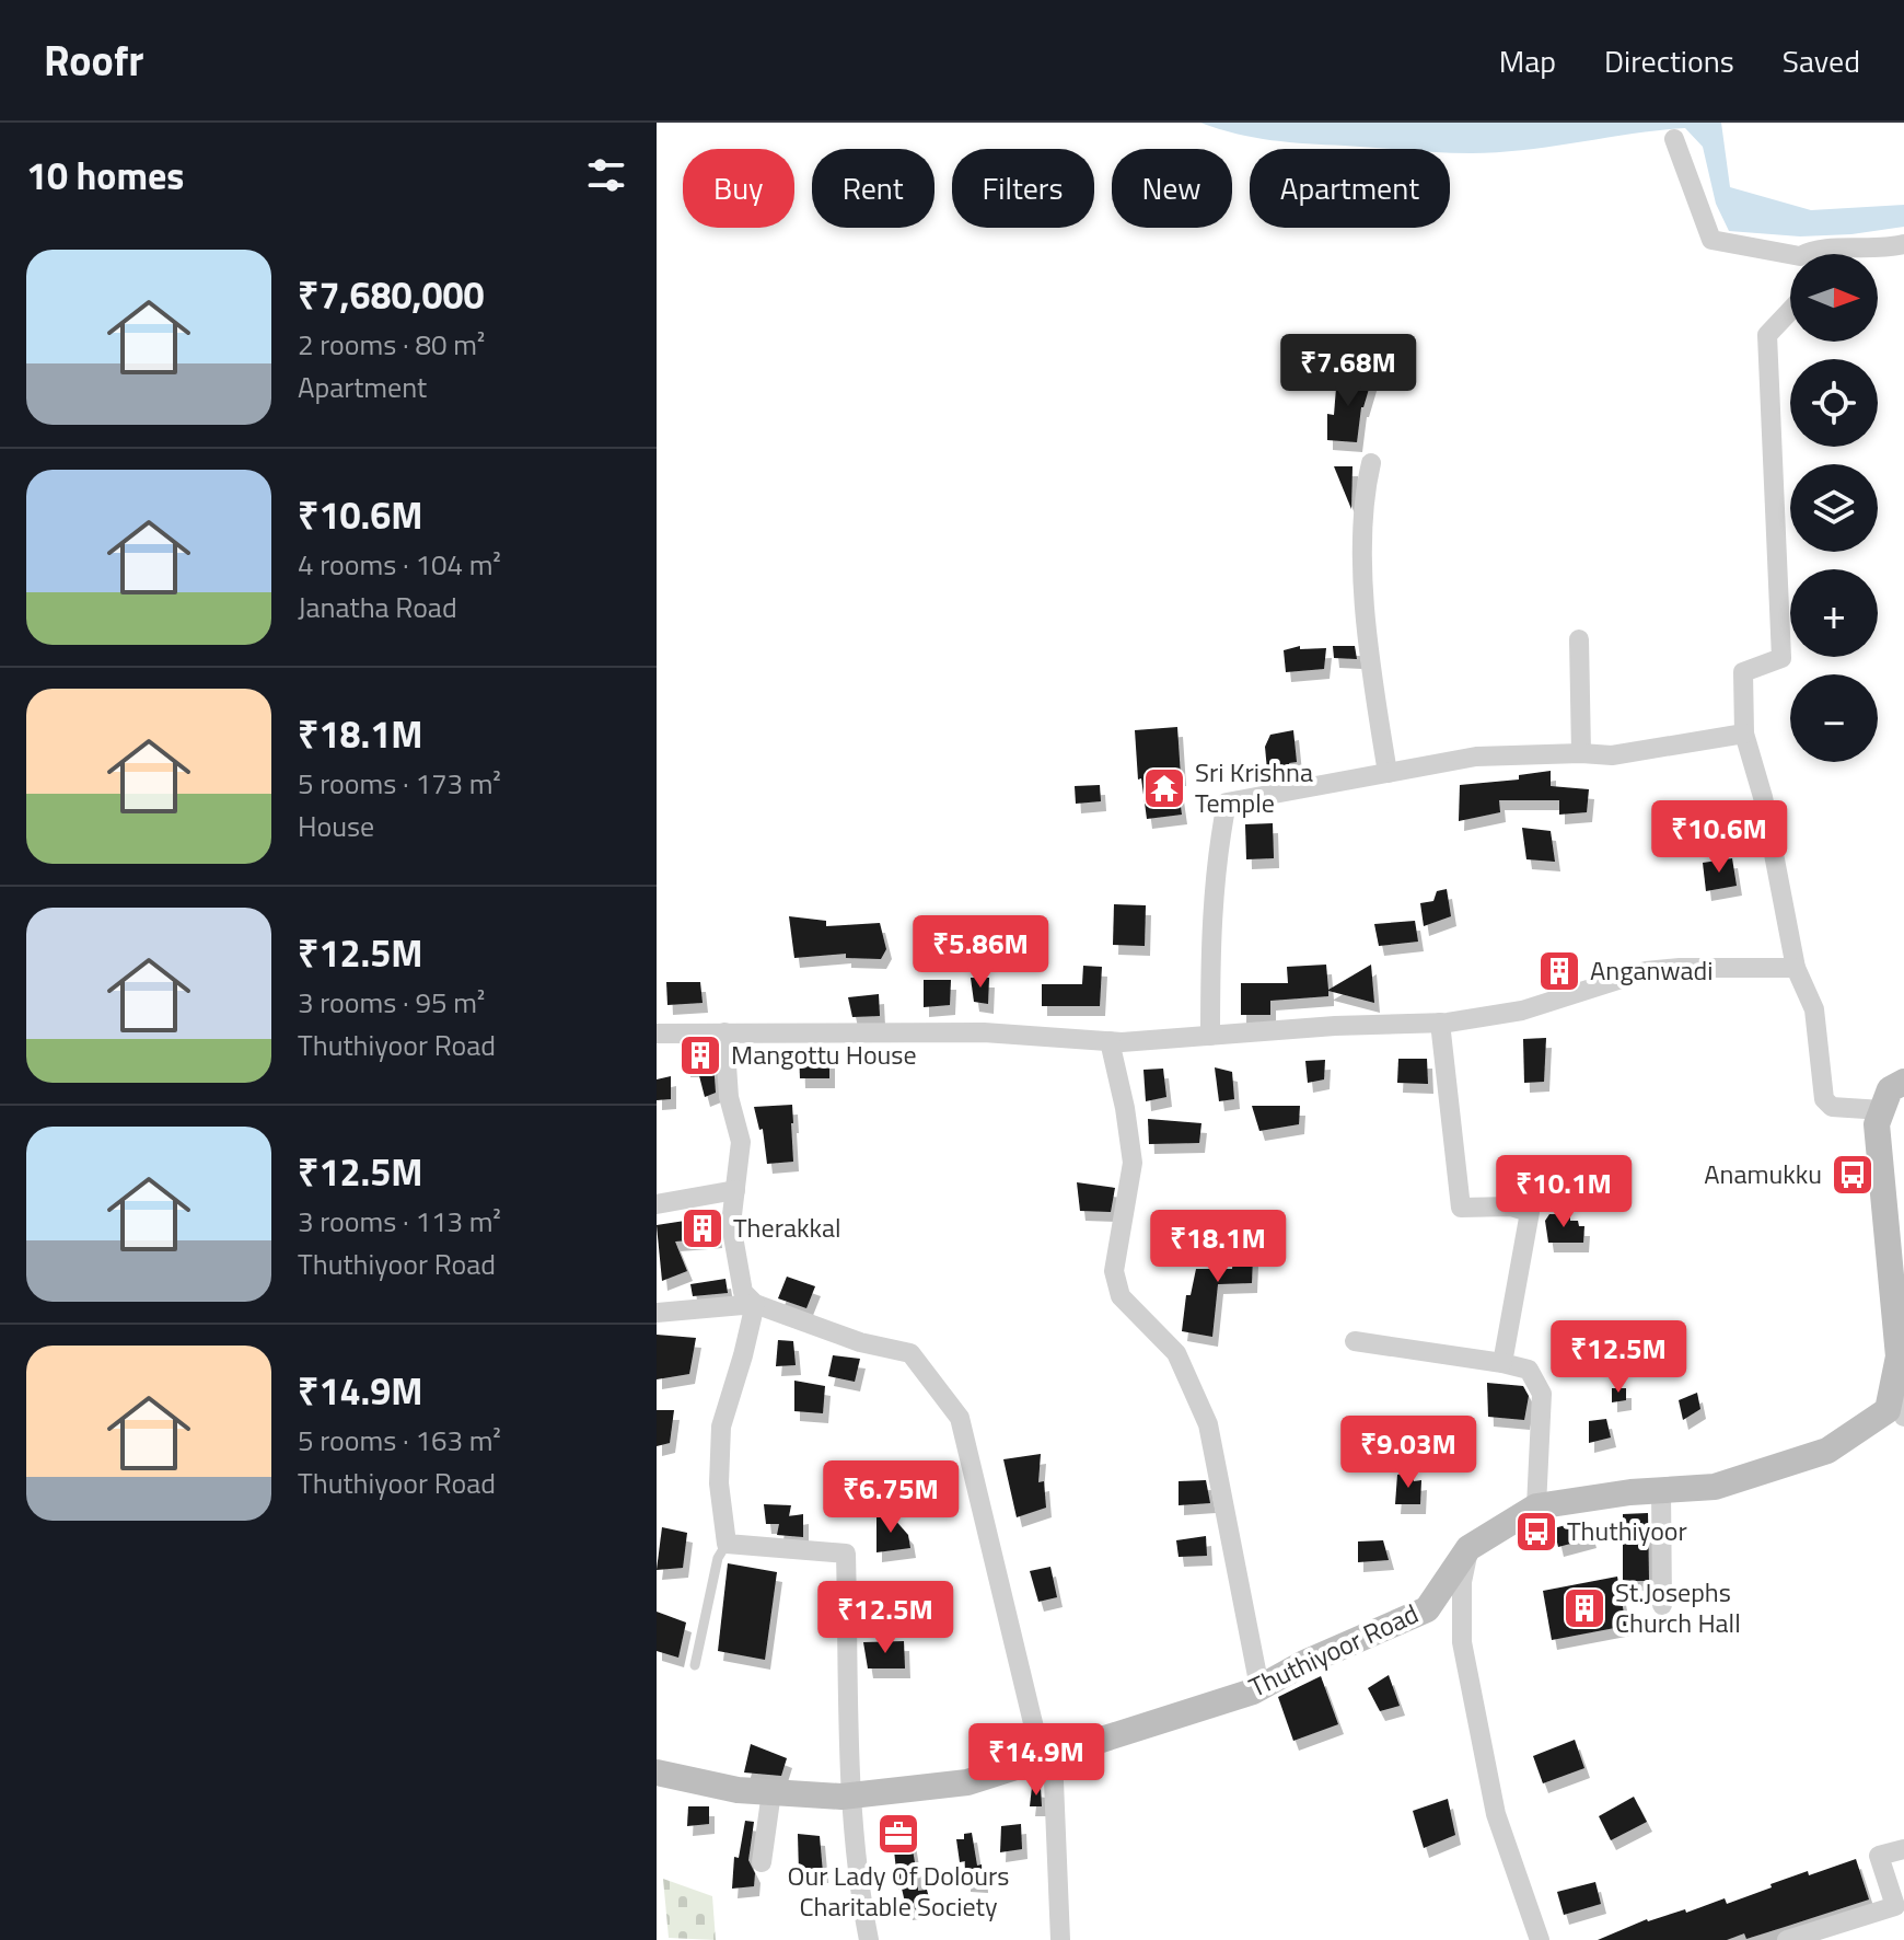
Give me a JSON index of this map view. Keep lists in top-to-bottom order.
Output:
{
  "streets": {
    "main road": ["Thuthiyoor Road"]
  },
  "places": {
    "temple": ["Sri Krishna Temple"],
    "building": [
      "Anganwadi",
      "Mangottu House",
      "Therakkal",
      "St.Josephs Church Hall"
    ],
    "bus stop": ["Anamukku", "Thuthiyoor"],
    "office": ["Our Lady Of Dolours Charitable Society"]
  },
  "north": "right",
  "page": {
    "header": "Roofr",
    "nav": ["Map", "Directions", "Saved"],
    "heading": "10 homes",
    "chip": [
      "Buy",
      "Rent",
      "Filters",
      "New",
      "Apartment"
    ],
    "list": [
      {
        "name": "₹7,680,000",
        "note": "2 rooms · 80 m² · Apartment"
      },
      {
        "name": "₹10.6M",
        "note": "4 rooms · 104 m² · Janatha Road"
      },
      {
        "name": "₹18.1M",
        "note": "5 rooms · 173 m² · House"
      },
      {
        "name": "₹12.5M",
        "note": "3 rooms · 95 m² · Thuthiyoor Road"
      },
      {
        "name": "₹12.5M",
        "note": "3 rooms · 113 m² · Thuthiyoor Road"
      },
      {
        "name": "₹14.9M",
        "note": "5 rooms · 163 m² · Thuthiyoor Road"
      }
    ],
    "map_buttons": ["+", "−"],
    "price": [
      "₹7.68M",
      "₹10.6M",
      "₹5.86M",
      "₹10.1M",
      "₹18.1M",
      "₹12.5M",
      "₹9.03M",
      "₹6.75M",
      "₹12.5M",
      "₹14.9M"
    ]
  }
}
